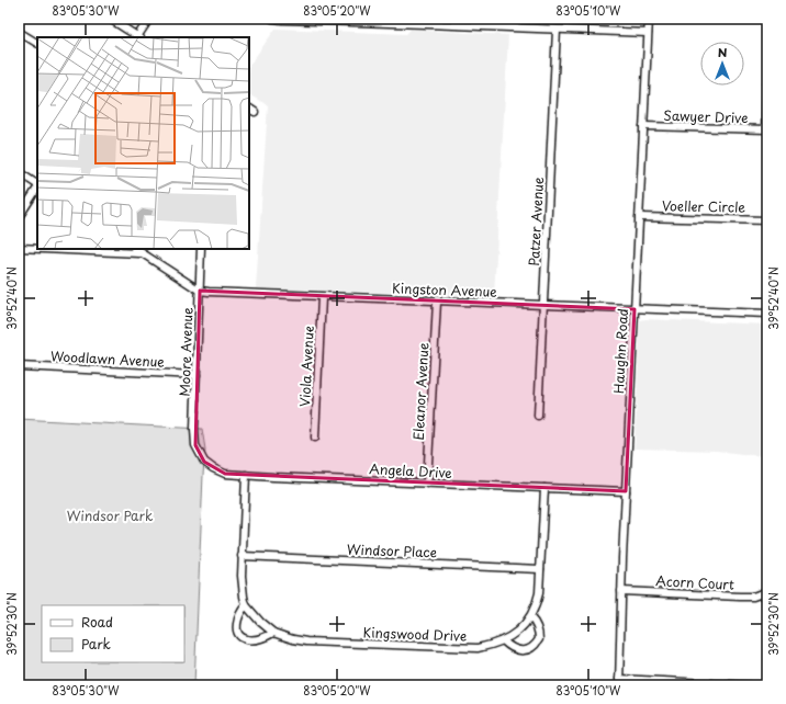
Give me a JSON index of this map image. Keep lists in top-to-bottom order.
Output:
{
  "streets": {
    "street": [
      "Sawyer Drive",
      "Voeller Circle",
      "Patzer Avenue",
      "Kingston Avenue",
      "Haughn Road",
      "Moore Avenue",
      "Woodlawn Avenue",
      "Viola Avenue",
      "Eleanor Avenue",
      "Angela Drive",
      "Windsor Place",
      "Acorn Court",
      "Kingswood Drive"
    ]
  },
  "crossings": [
    ["Sawyer Drive", "Haughn Road"],
    ["Voeller Circle", "Haughn Road"],
    ["Patzer Avenue", "Kingston Avenue"],
    ["Kingston Avenue", "Haughn Road"],
    ["Kingston Avenue", "Moore Avenue"],
    ["Kingston Avenue", "Viola Avenue"],
    ["Kingston Avenue", "Eleanor Avenue"],
    ["Haughn Road", "Angela Drive"],
    ["Haughn Road", "Acorn Court"],
    ["Moore Avenue", "Woodlawn Avenue"],
    ["Moore Avenue", "Angela Drive"],
    ["Eleanor Avenue", "Angela Drive"],
    ["Angela Drive", "Kingswood Drive"],
    ["Windsor Place", "Kingswood Drive"]
  ],
  "parks": ["Windsor Park"],
  "legend": ["Road", "Park"],
  "north": "top",
  "coordinates": [
    "83°05'30\"W",
    "83°05'20\"W",
    "83°05'10\"W",
    "39°52'40\"N",
    "39°52'30\"N"
  ]
}
